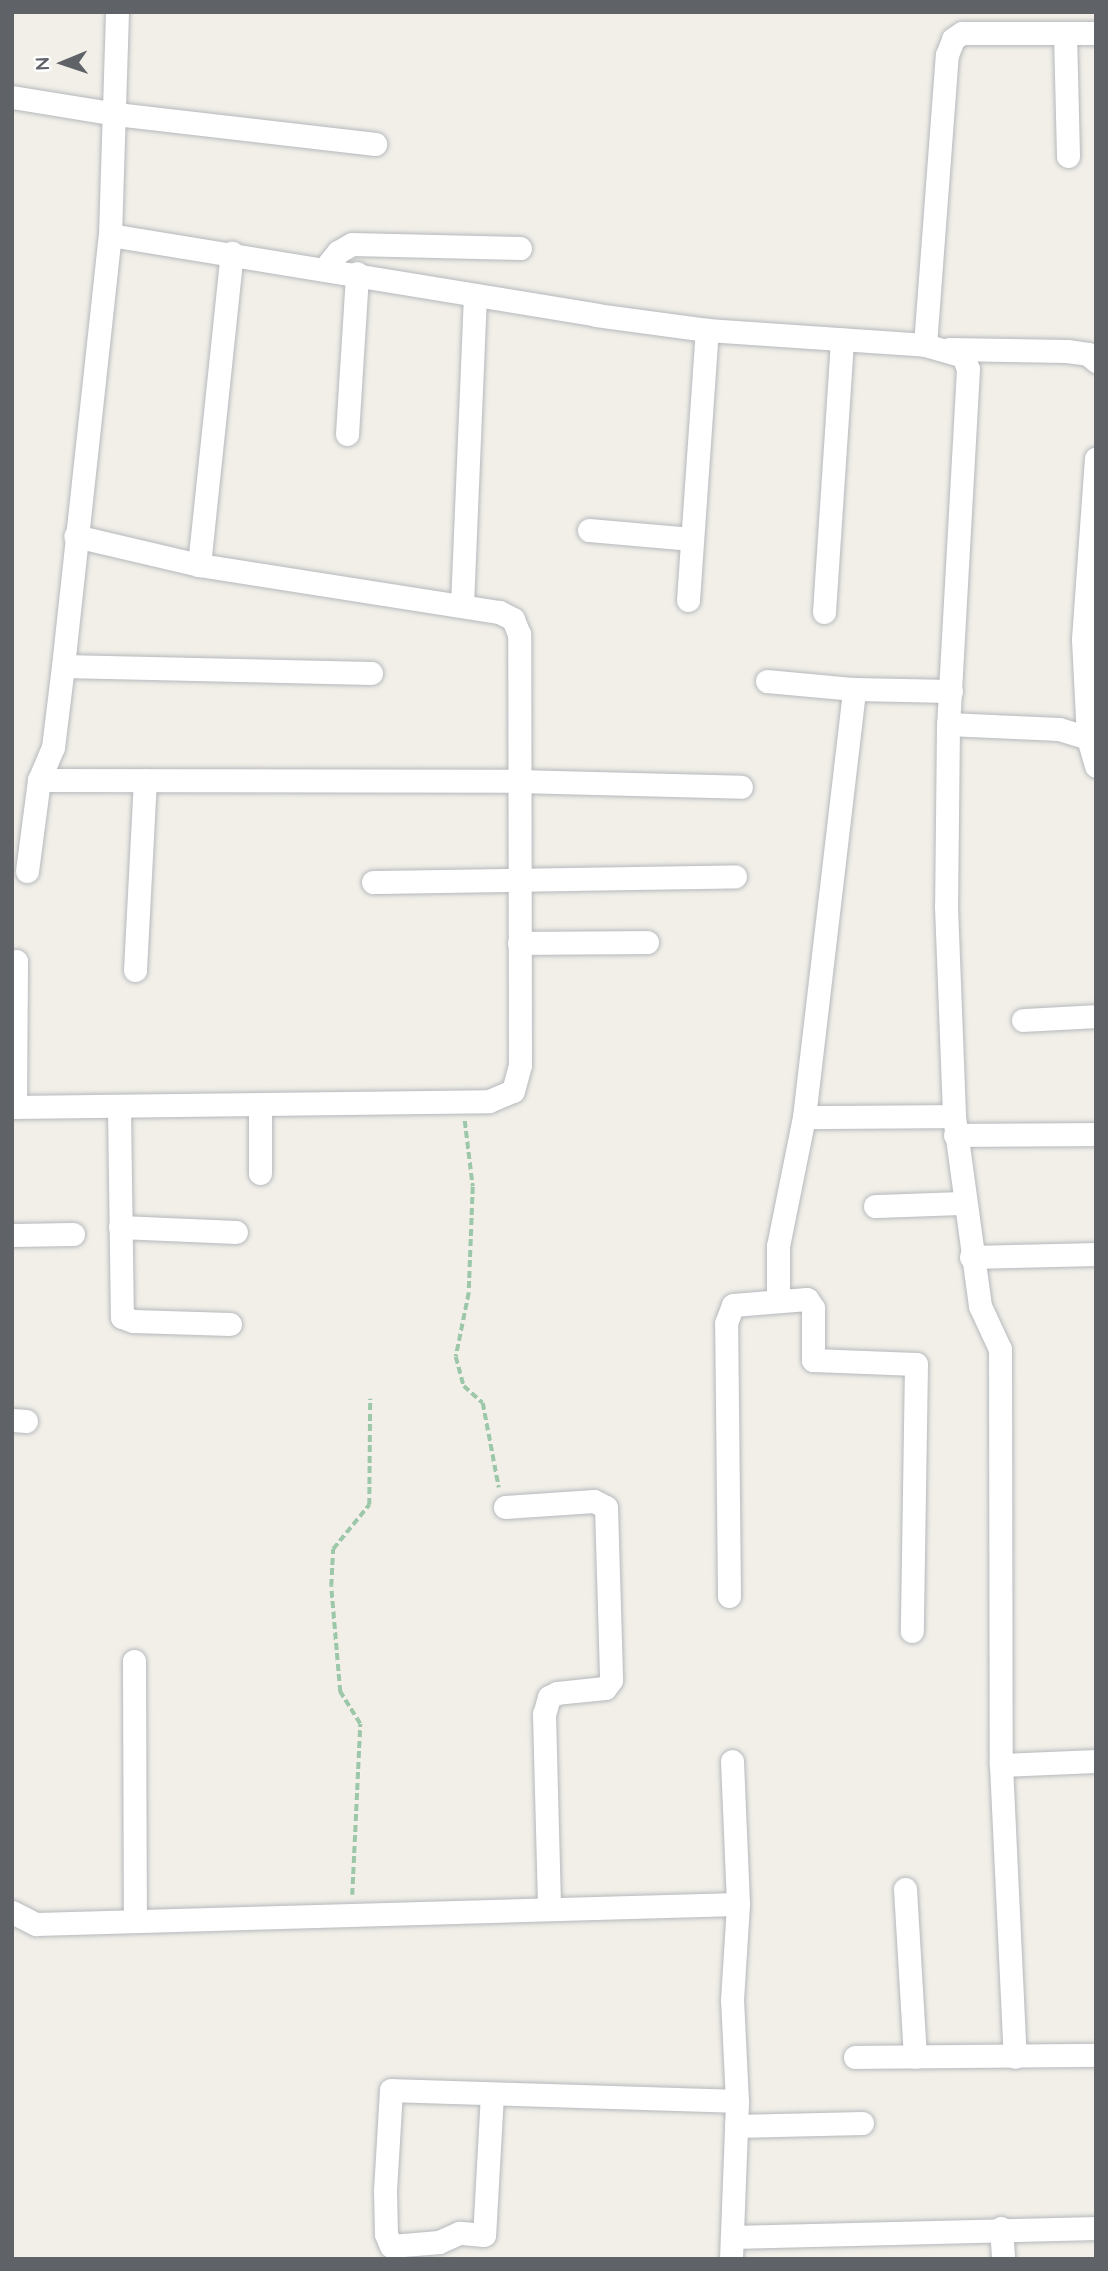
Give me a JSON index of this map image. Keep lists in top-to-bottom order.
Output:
{
  "north": "left"
}
